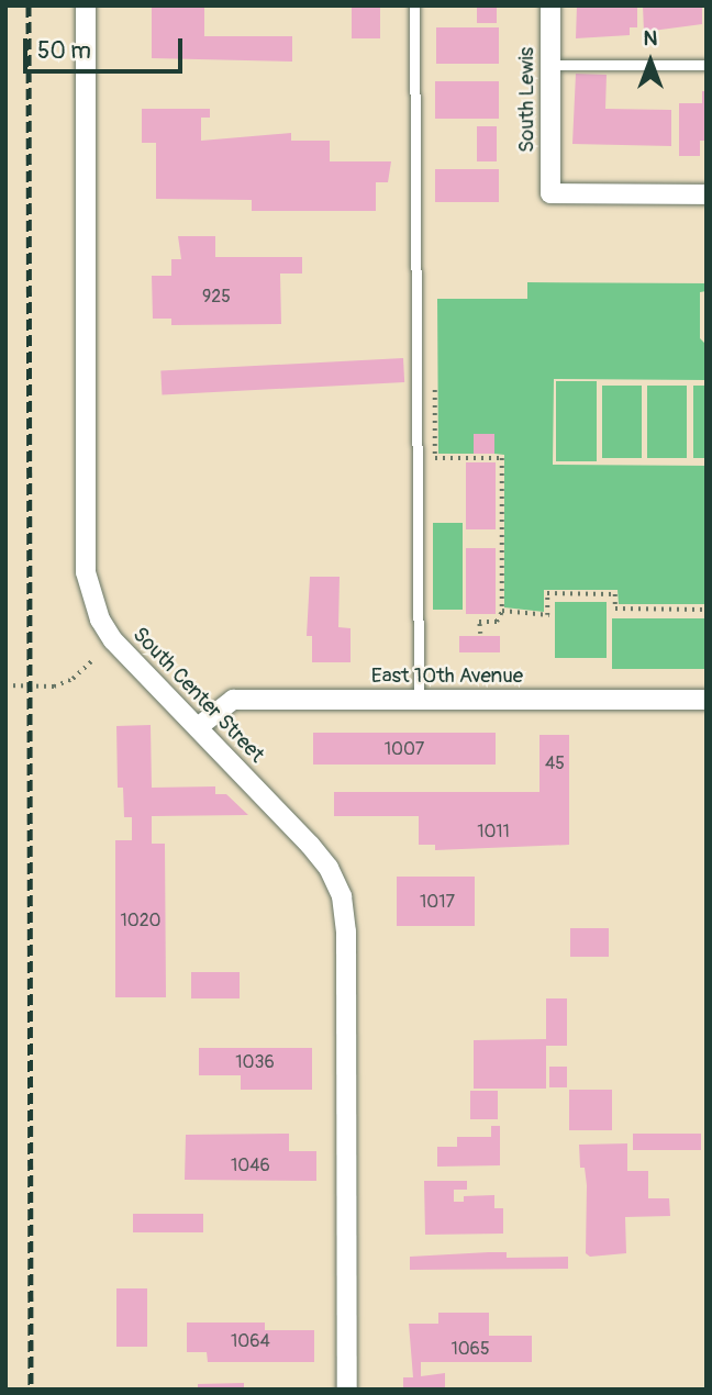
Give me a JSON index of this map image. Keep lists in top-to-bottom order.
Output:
{
  "streets": {
    "street": ["South Lewis", "East 10th Avenue", "South Center Street"]
  },
  "crossings": [
    ["East 10th Avenue", "South Center Street"]
  ],
  "house_numbers": [
    "925",
    "1007",
    "45",
    "1011",
    "1017",
    "1020",
    "1036",
    "1046",
    "1064",
    "1065"
  ],
  "scale_bar": "50 m",
  "north": "top"
}
